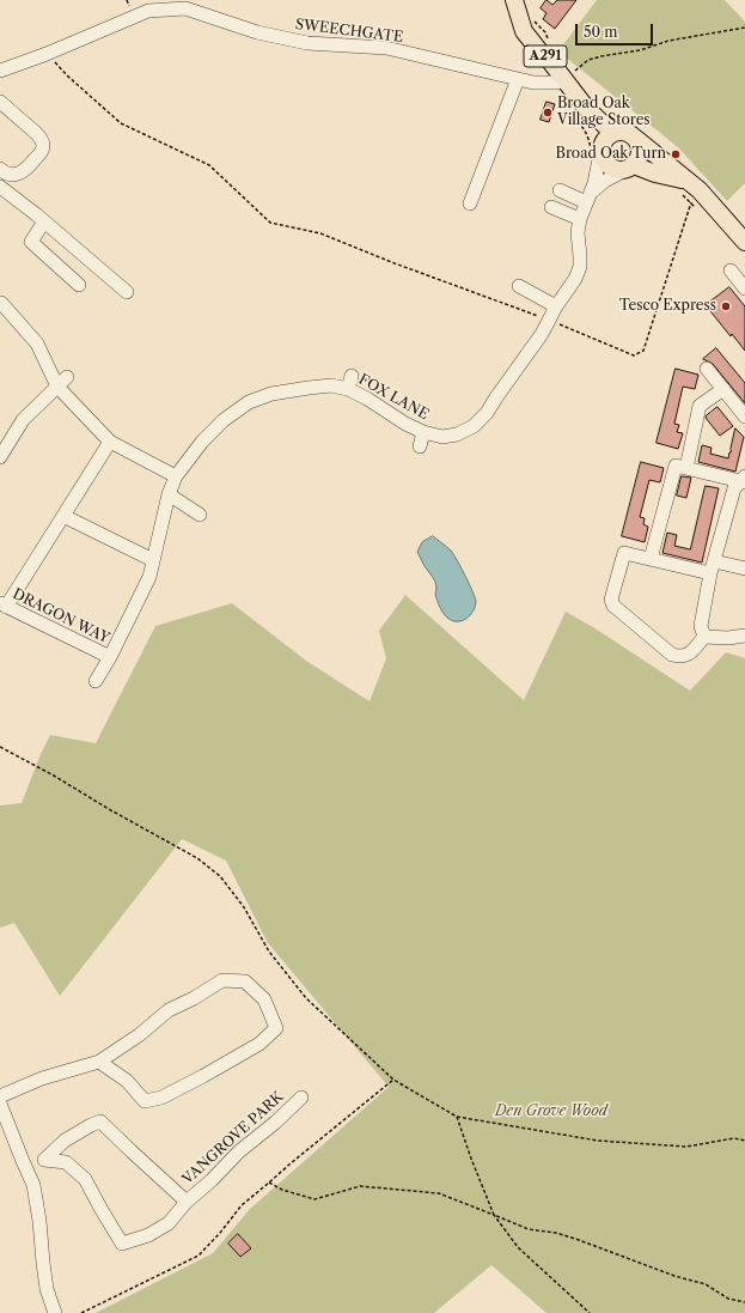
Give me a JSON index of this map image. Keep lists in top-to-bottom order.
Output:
{
  "streets": {
    "main road": ["A291"],
    "street": [
      "SWEECHGATE",
      "FOX LANE",
      "DRAGON WAY",
      "VANGROVE PARK"
    ]
  },
  "crossings": [
    ["SWEECHGATE", "A291"],
    ["A291", "FOX LANE"],
    ["FOX LANE", "DRAGON WAY"]
  ],
  "parks": ["Den Grove Wood"],
  "places": ["Broad Oak Village Stores", "Broad Oak Turn", "Tesco Express"],
  "scale_bar": "50 m"
}
